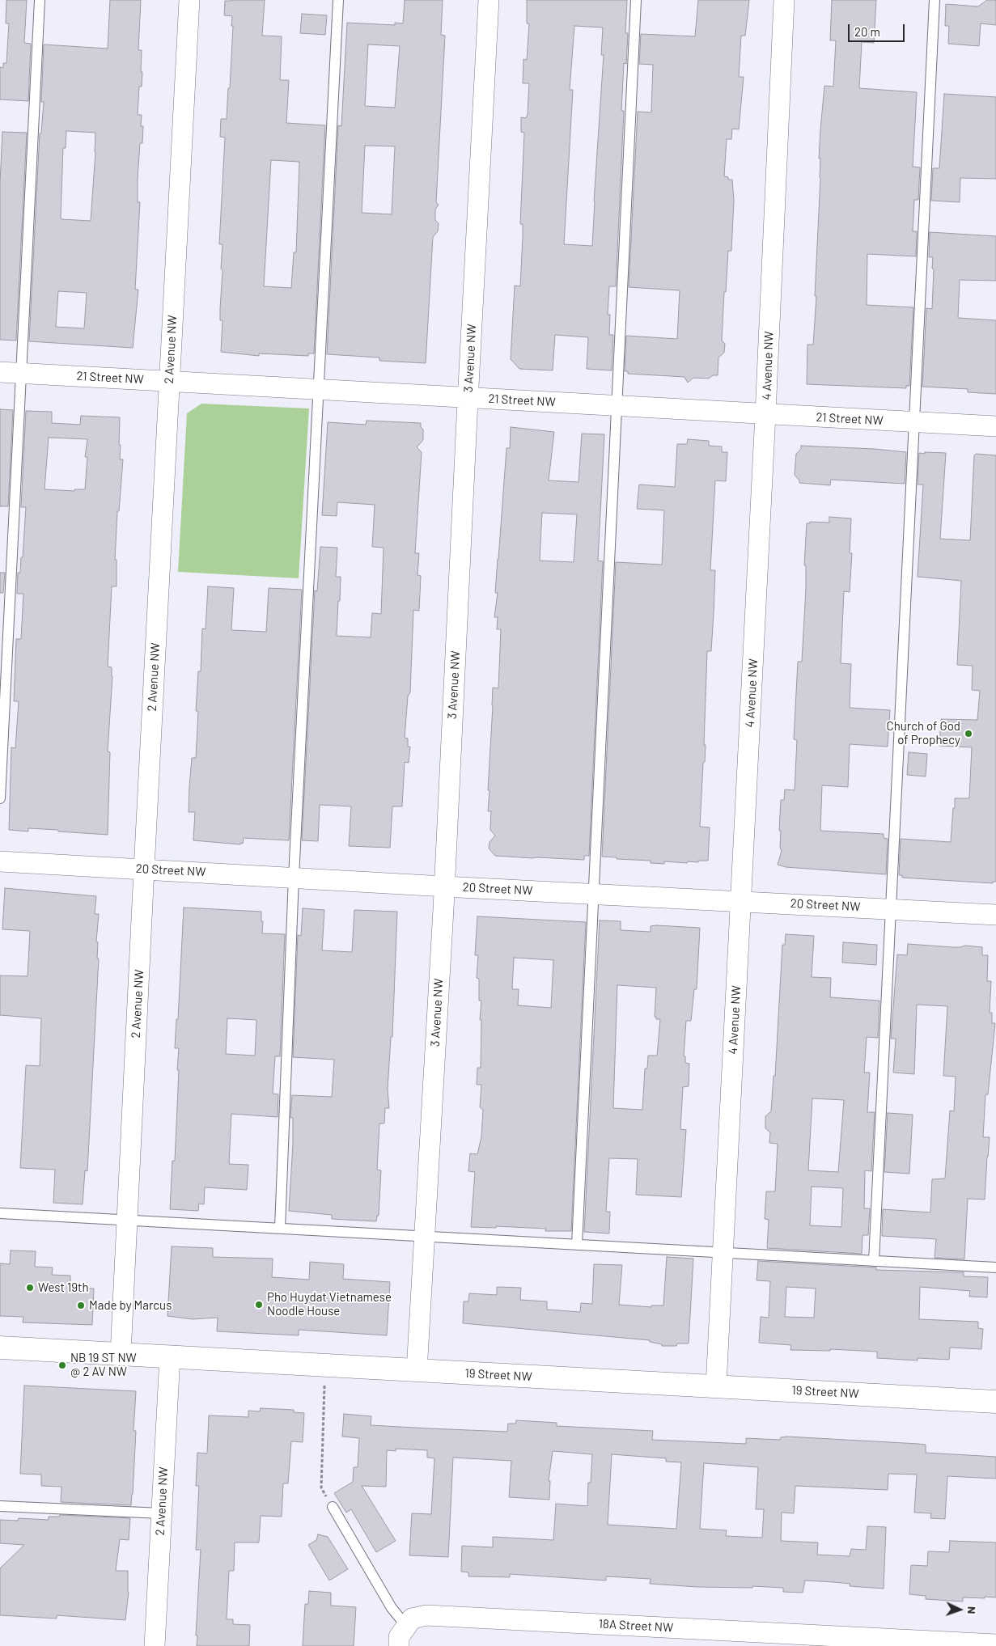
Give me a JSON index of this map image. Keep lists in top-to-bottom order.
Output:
{
  "streets": {
    "street": [
      "2 Avenue NW",
      "3 Avenue NW",
      "4 Avenue NW",
      "21 Street NW",
      "20 Street NW",
      "19 Street NW",
      "18A Street NW"
    ]
  },
  "crossings": [
    ["2 Avenue NW", "21 Street NW"],
    ["2 Avenue NW", "20 Street NW"],
    ["2 Avenue NW", "19 Street NW"],
    ["3 Avenue NW", "21 Street NW"],
    ["3 Avenue NW", "20 Street NW"],
    ["3 Avenue NW", "19 Street NW"],
    ["4 Avenue NW", "21 Street NW"],
    ["4 Avenue NW", "20 Street NW"],
    ["4 Avenue NW", "19 Street NW"]
  ],
  "places": [
    "Church of God of Prophecy",
    "West 19th",
    "Pho Huydat Vietnamese Noodle House",
    "Made by Marcus",
    "NB 19 ST NW @ 2 AV NW"
  ],
  "scale_bar": "20 m",
  "north": "right"
}
